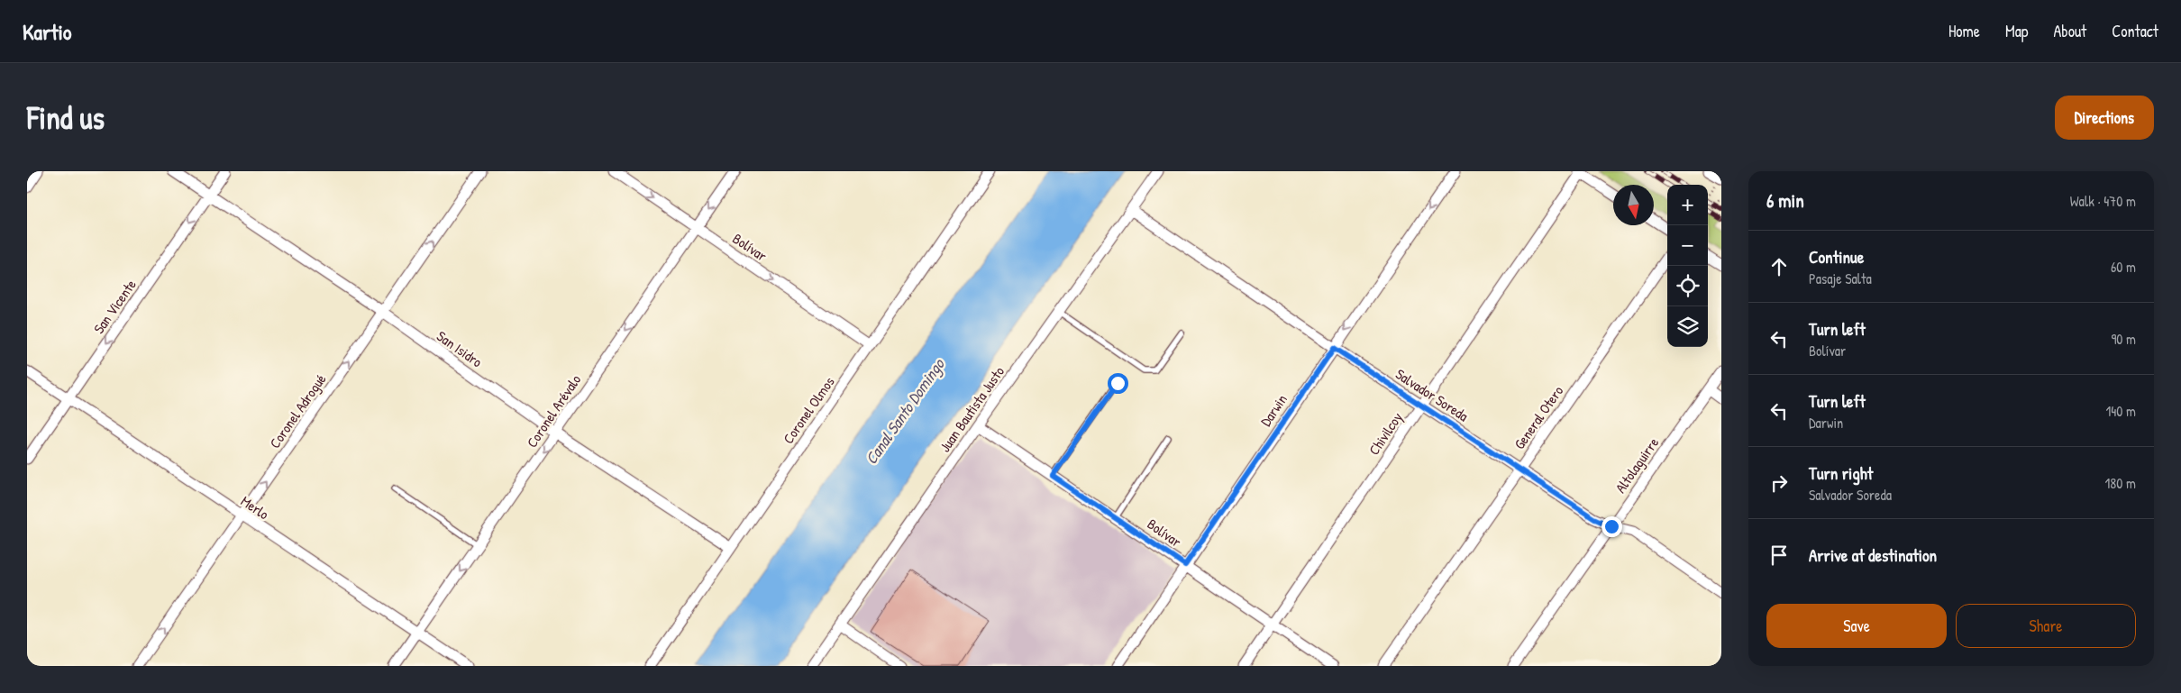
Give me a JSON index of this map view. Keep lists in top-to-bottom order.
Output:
{
  "streets": {
    "street": [
      "Bolívar",
      "San Vicente",
      "San Isidro",
      "Salvador Soreda",
      "Juan Bautista Justo",
      "Coronel Olmos",
      "Darwin",
      "Coronel Adrogué",
      "Coronel Arévalo",
      "General Otero",
      "Chivilcoy",
      "Altolaguirre",
      "Merlo"
    ]
  },
  "crossings": [
    ["Bolívar", "Juan Bautista Justo"],
    ["Bolívar", "Coronel Olmos"],
    ["Bolívar", "Darwin"],
    ["Bolívar", "Coronel Arévalo"],
    ["Bolívar", "Chivilcoy"],
    ["San Vicente", "San Isidro"],
    ["San Vicente", "Merlo"],
    ["San Isidro", "Coronel Olmos"],
    ["San Isidro", "Coronel Adrogué"],
    ["San Isidro", "Coronel Arévalo"],
    ["Salvador Soreda", "Juan Bautista Justo"],
    ["Salvador Soreda", "Darwin"],
    ["Salvador Soreda", "General Otero"],
    ["Salvador Soreda", "Chivilcoy"],
    ["Salvador Soreda", "Altolaguirre"],
    ["Coronel Adrogué", "Merlo"],
    ["Coronel Arévalo", "Merlo"]
  ],
  "one_way": [
    "Bolívar",
    "San Vicente",
    "Darwin",
    "Coronel Adrogué",
    "Coronel Arévalo"
  ],
  "water": ["Canal Santo Domingo"],
  "north": "bottom",
  "page": {
    "header": "Kartio",
    "nav": [
      "Home",
      "Map",
      "About",
      "Contact"
    ],
    "buttons": [
      "Directions",
      ["Save", "Share"]
    ],
    "title": "Find us",
    "heading": ["6 min", "Walk · 470 m"],
    "map_buttons": ["+", "−"],
    "list": [
      ["Continue", "Pasaje Salta", "60 m"],
      ["Turn left", "Bolívar", "90 m"],
      ["Turn left", "Darwin", "140 m"],
      ["Turn right", "Salvador Soreda", "180 m"],
      "Arrive at destination"
    ]
  }
}
